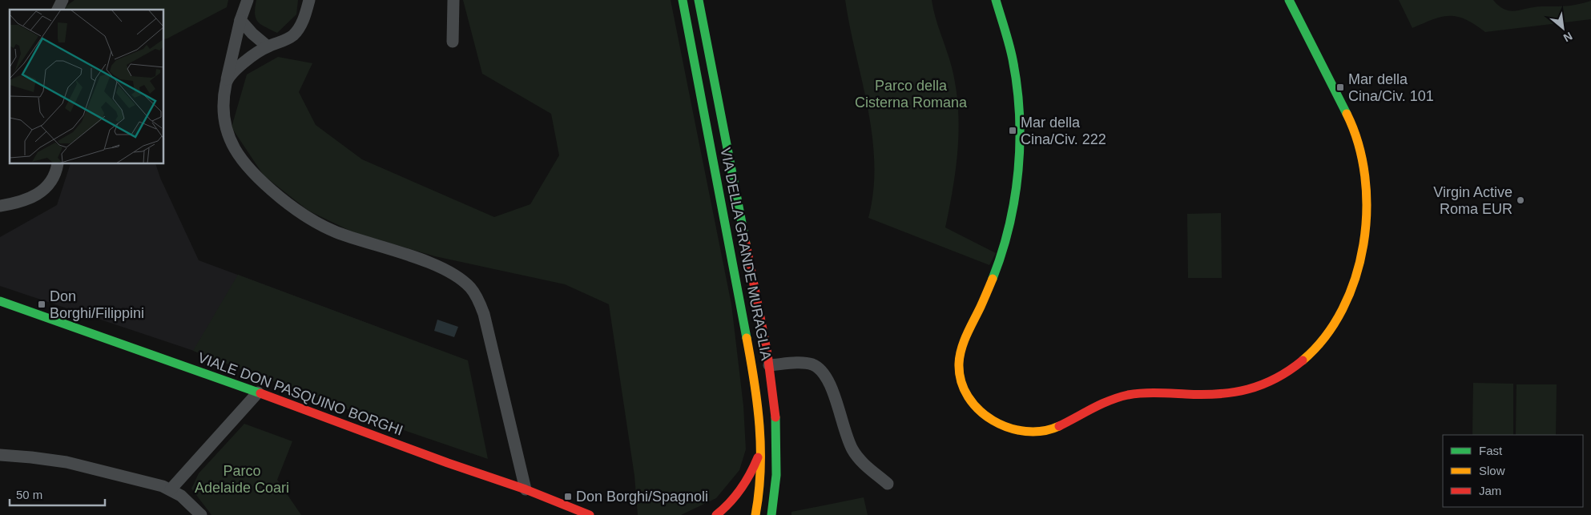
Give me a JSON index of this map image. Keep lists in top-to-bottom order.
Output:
{
  "streets": {
    "street": ["VIA DELLA GRANDE MURAGLIA", "VIALE DON PASQUINO BORGHI"]
  },
  "parks": ["Parco della Cisterna Romana", "Parco Adelaide Coari"],
  "places": {
    "transit": [
      "Mar della Cina/Civ. 101",
      "Mar della Cina/Civ. 222",
      "Don Borghi/Filippini",
      "Don Borghi/Spagnoli"
    ],
    "other": ["Virgin Active Roma EUR"]
  },
  "legend": ["Fast", "Slow", "Jam"],
  "scale_bar": "50 m",
  "north": "bottom right"
}
